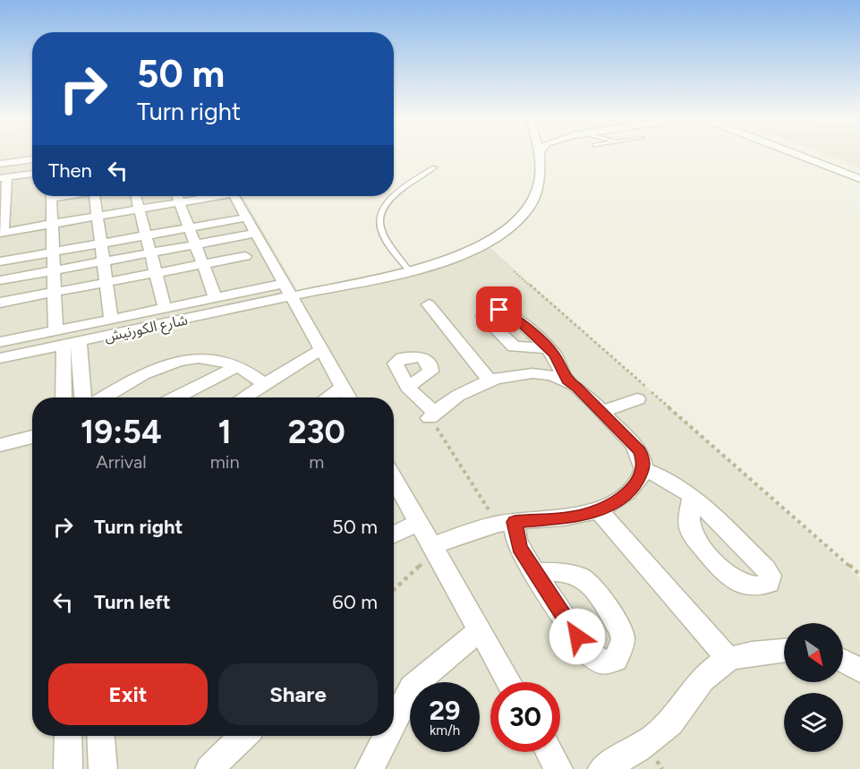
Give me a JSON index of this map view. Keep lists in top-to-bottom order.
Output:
{
  "streets": {
    "street": ["شارع الكورنيش"]
  },
  "north": "bottom right",
  "page": {
    "turn": ["50 m", "Turn right"],
    "then": "Then",
    "eta": [
      "19:54",
      "Arrival",
      "1",
      "min",
      "230",
      "m"
    ],
    "list": [
      {
        "name": "Turn right",
        "value": "50 m"
      },
      {
        "name": "Turn left",
        "value": "60 m"
      }
    ],
    "buttons": ["Exit", "Share"],
    "speed": "29 km/h",
    "limit": "30"
  }
}
